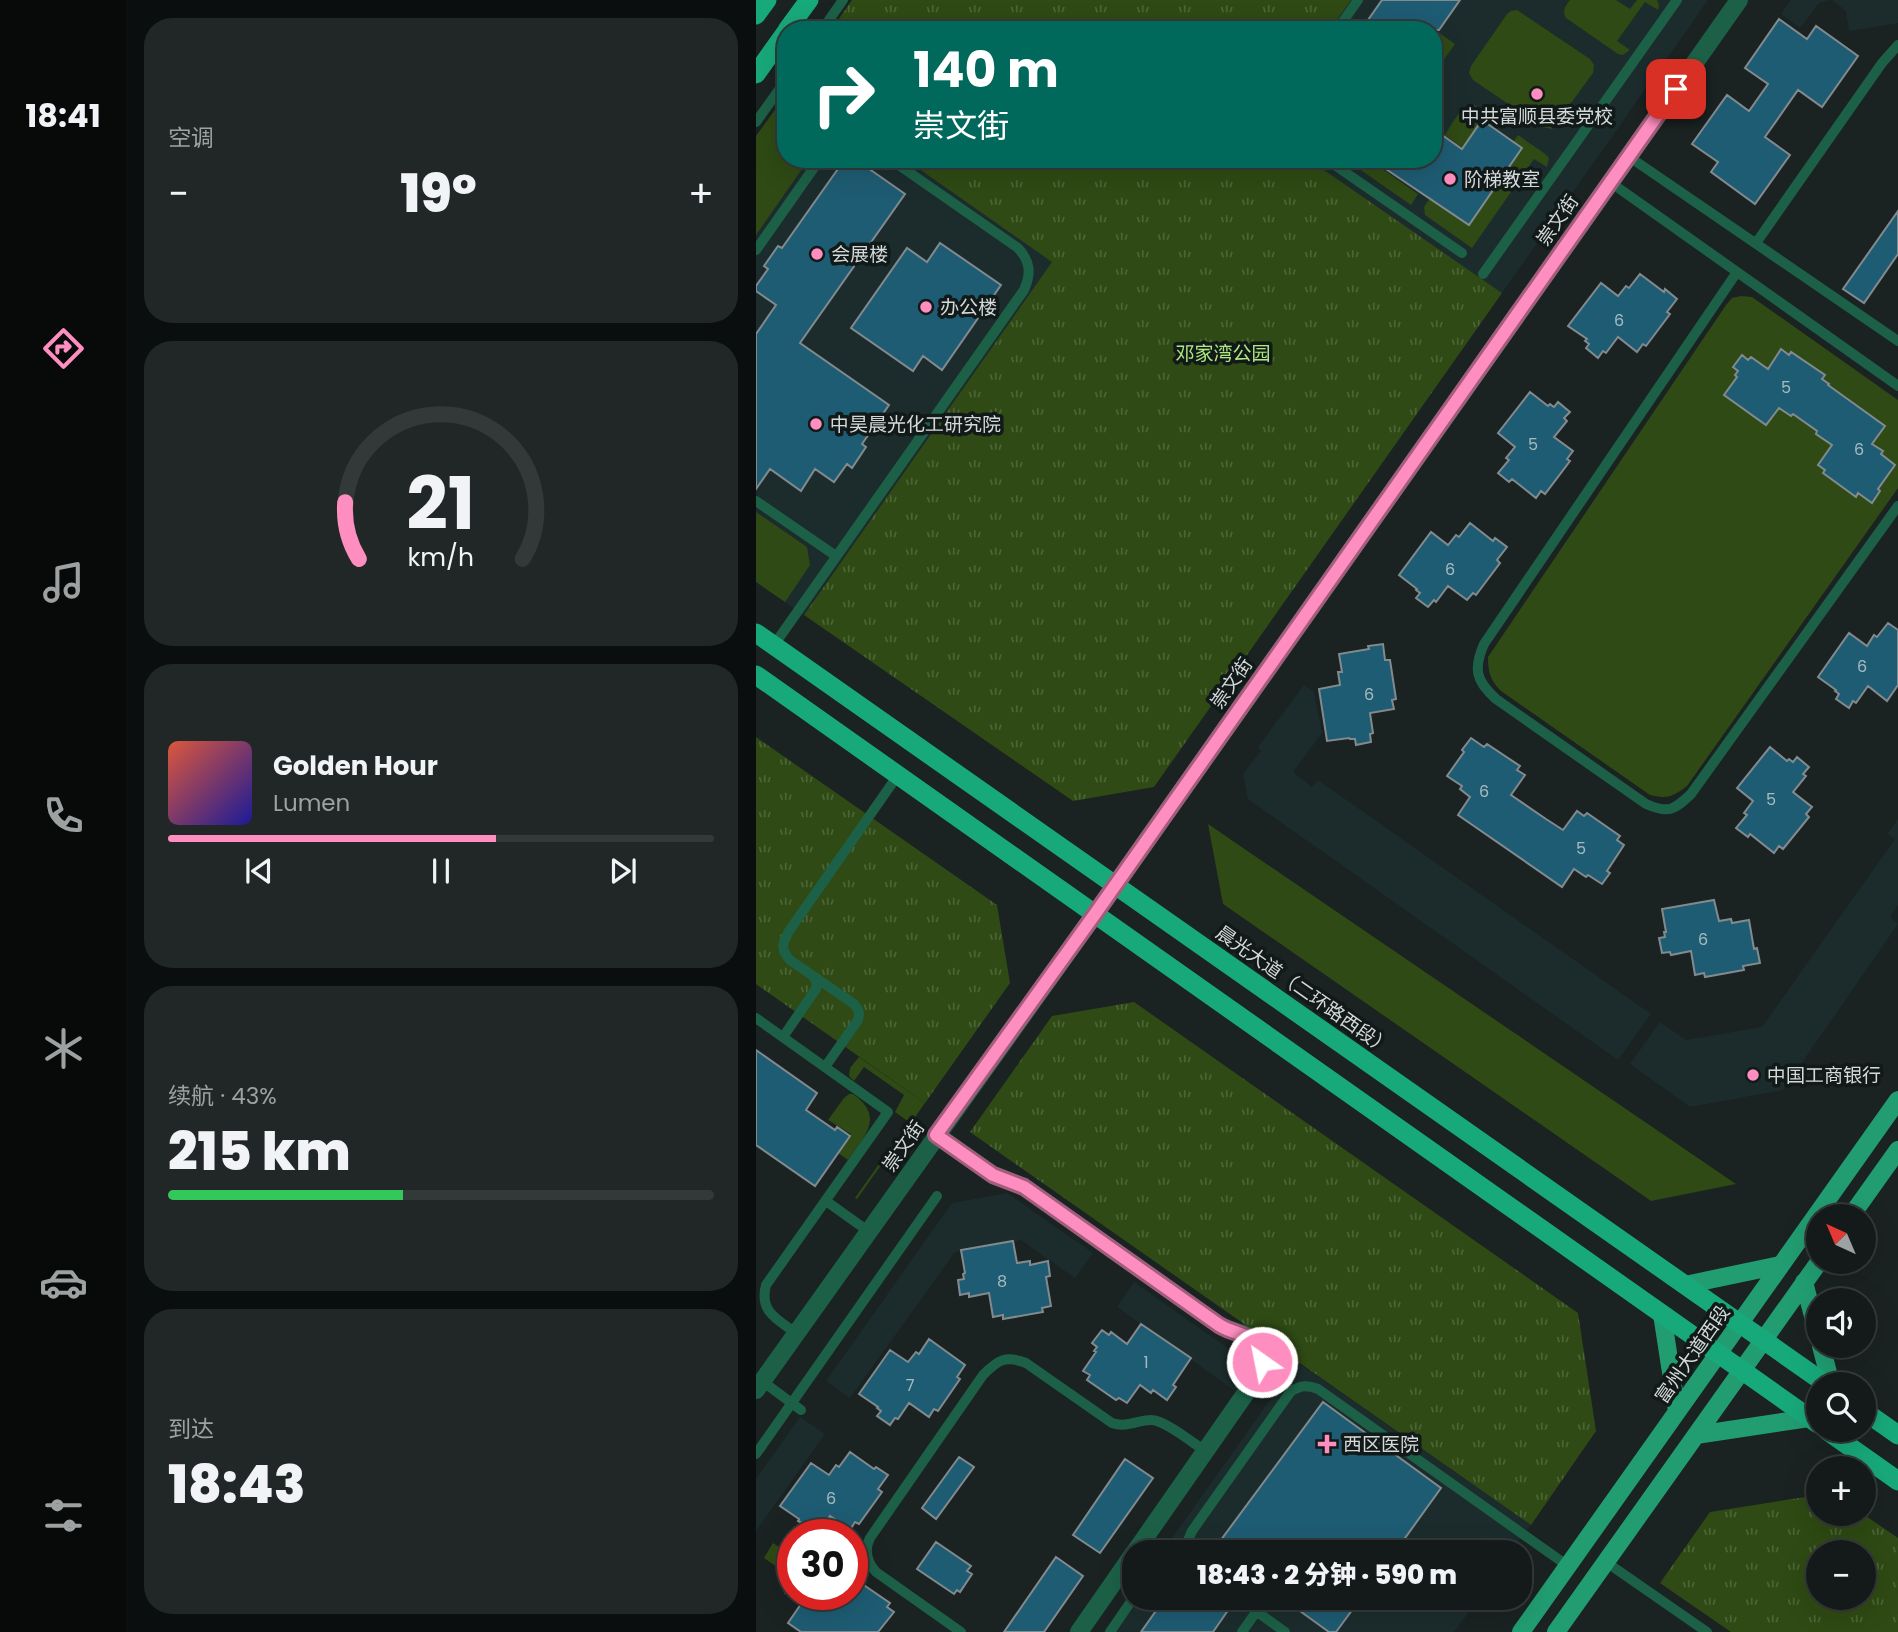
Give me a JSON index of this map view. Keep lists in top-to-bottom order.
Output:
{
  "streets": {
    "highway": ["晨光大道（二环路西段）"],
    "main road": ["富州大道西段"],
    "street": ["崇文街"]
  },
  "crossings": [
    ["崇文街", "晨光大道（二环路西段）"],
    ["晨光大道（二环路西段）", "富州大道西段"]
  ],
  "parks": ["邓家湾公园"],
  "places": {
    "other": [
      "中共富顺县委党校",
      "阶梯教室",
      "会展楼",
      "办公楼",
      "中昊晨光化工研究院",
      "中国工商银行"
    ],
    "health": ["西区医院"]
  },
  "house_numbers": [
    "6",
    "5",
    "5",
    "6",
    "6",
    "6",
    "6",
    "6",
    "5",
    "5",
    "6",
    "8",
    "1",
    "7",
    "6"
  ],
  "north": "top left",
  "page": {
    "tabs": "18:41",
    "tile": [
      "空调",
      ["续航 · 43%", "215 km"],
      ["到达", "18:43"]
    ],
    "turn": ["140 m", "崇文街"],
    "heat": ["−", "19°", "+"],
    "song": ["Golden Hour", "Lumen"],
    "map_buttons": ["+", "−"],
    "limit": "30",
    "trip": "18:43 · 2 分钟 · 590 m",
    "gauge": ["21", "km/h"]
  }
}
